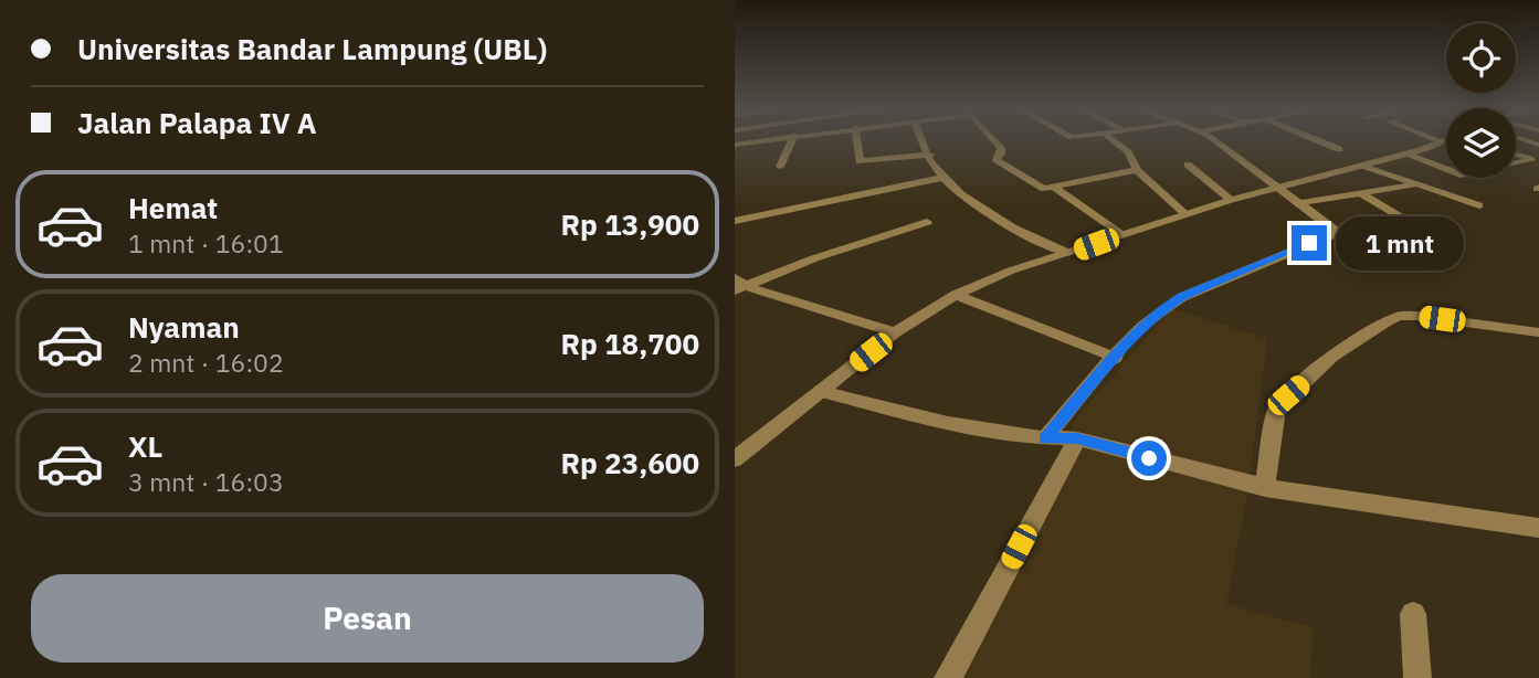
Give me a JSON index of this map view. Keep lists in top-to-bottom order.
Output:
{
  "page": {
    "banner": ["Universitas Bandar Lampung (UBL)", "Jalan Palapa IV A"],
    "list": [
      {
        "name": "Hemat",
        "note": "1 mnt · 16:01",
        "value": "Rp 13,900"
      },
      {
        "name": "Nyaman",
        "note": "2 mnt · 16:02",
        "value": "Rp 18,700"
      },
      {
        "name": "XL",
        "note": "3 mnt · 16:03",
        "value": "Rp 23,600"
      }
    ],
    "bubble": "1 mnt",
    "buttons": "Pesan"
  }
}
